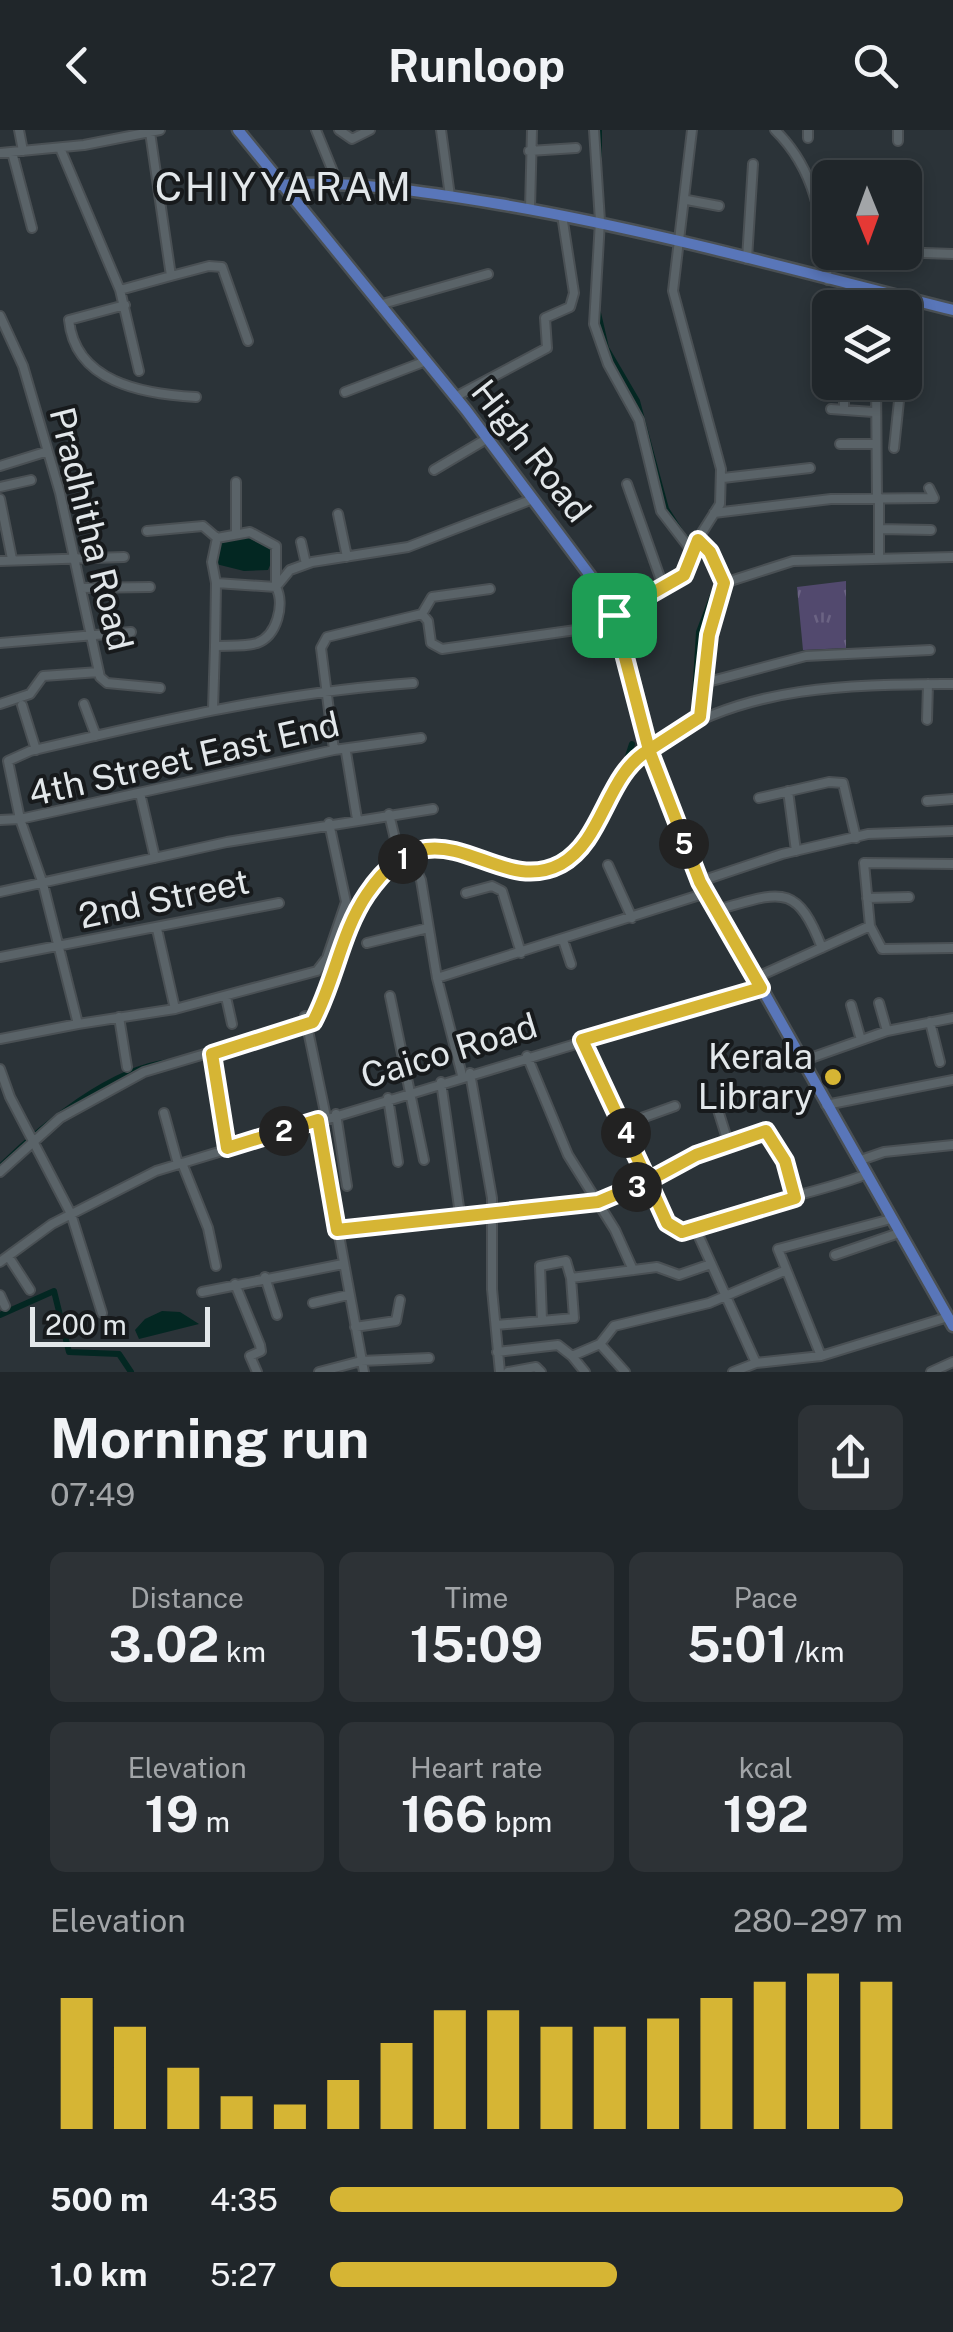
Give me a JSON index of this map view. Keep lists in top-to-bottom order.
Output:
{
  "streets": {
    "main road": ["High Road"],
    "street": [
      "Pradhitha Road",
      "4th Street East End",
      "2nd Street",
      "Caico Road"
    ]
  },
  "crossings": [
    ["High Road", "Caico Road"],
    ["4th Street East End", "2nd Street"]
  ],
  "districts": ["CHIYYARAM"],
  "places": ["Kerala Library"],
  "scale_bar": "200 m",
  "north": "bottom",
  "page": {
    "header": "Runloop",
    "pins": [
      "5",
      "1",
      "2",
      "4",
      "3"
    ],
    "scale": "200 m",
    "heading": ["Morning run", "07:49"],
    "stats": [
      ["Distance", "3.02 km"],
      ["Time", "15:09"],
      ["Pace", "5:01 /km"],
      ["Elevation", "19 m"],
      ["Heart rate", "166 bpm"],
      ["kcal", "192"]
    ],
    "chart": ["Elevation", "280–297 m"],
    "list": [
      {
        "name": "500 m",
        "note": "4:35"
      },
      {
        "name": "1.0 km",
        "note": "5:27"
      }
    ]
  }
}
